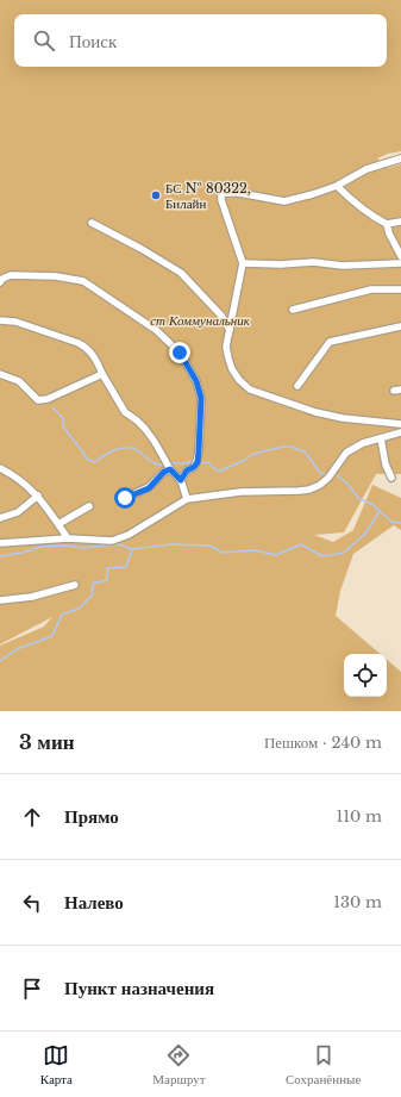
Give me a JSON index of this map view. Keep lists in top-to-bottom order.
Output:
{
  "parks": ["ст Коммунальник"],
  "places": ["БС № 80322, Билайн"],
  "page": {
    "search": "Поиск",
    "heading": ["3 мин", "Пешком · 240 m"],
    "list": [
      ["Прямо", "110 m"],
      ["Налево", "130 m"],
      "Пункт назначения"
    ],
    "nav": ["Карта", "Маршрут", "Сохранённые"]
  }
}
